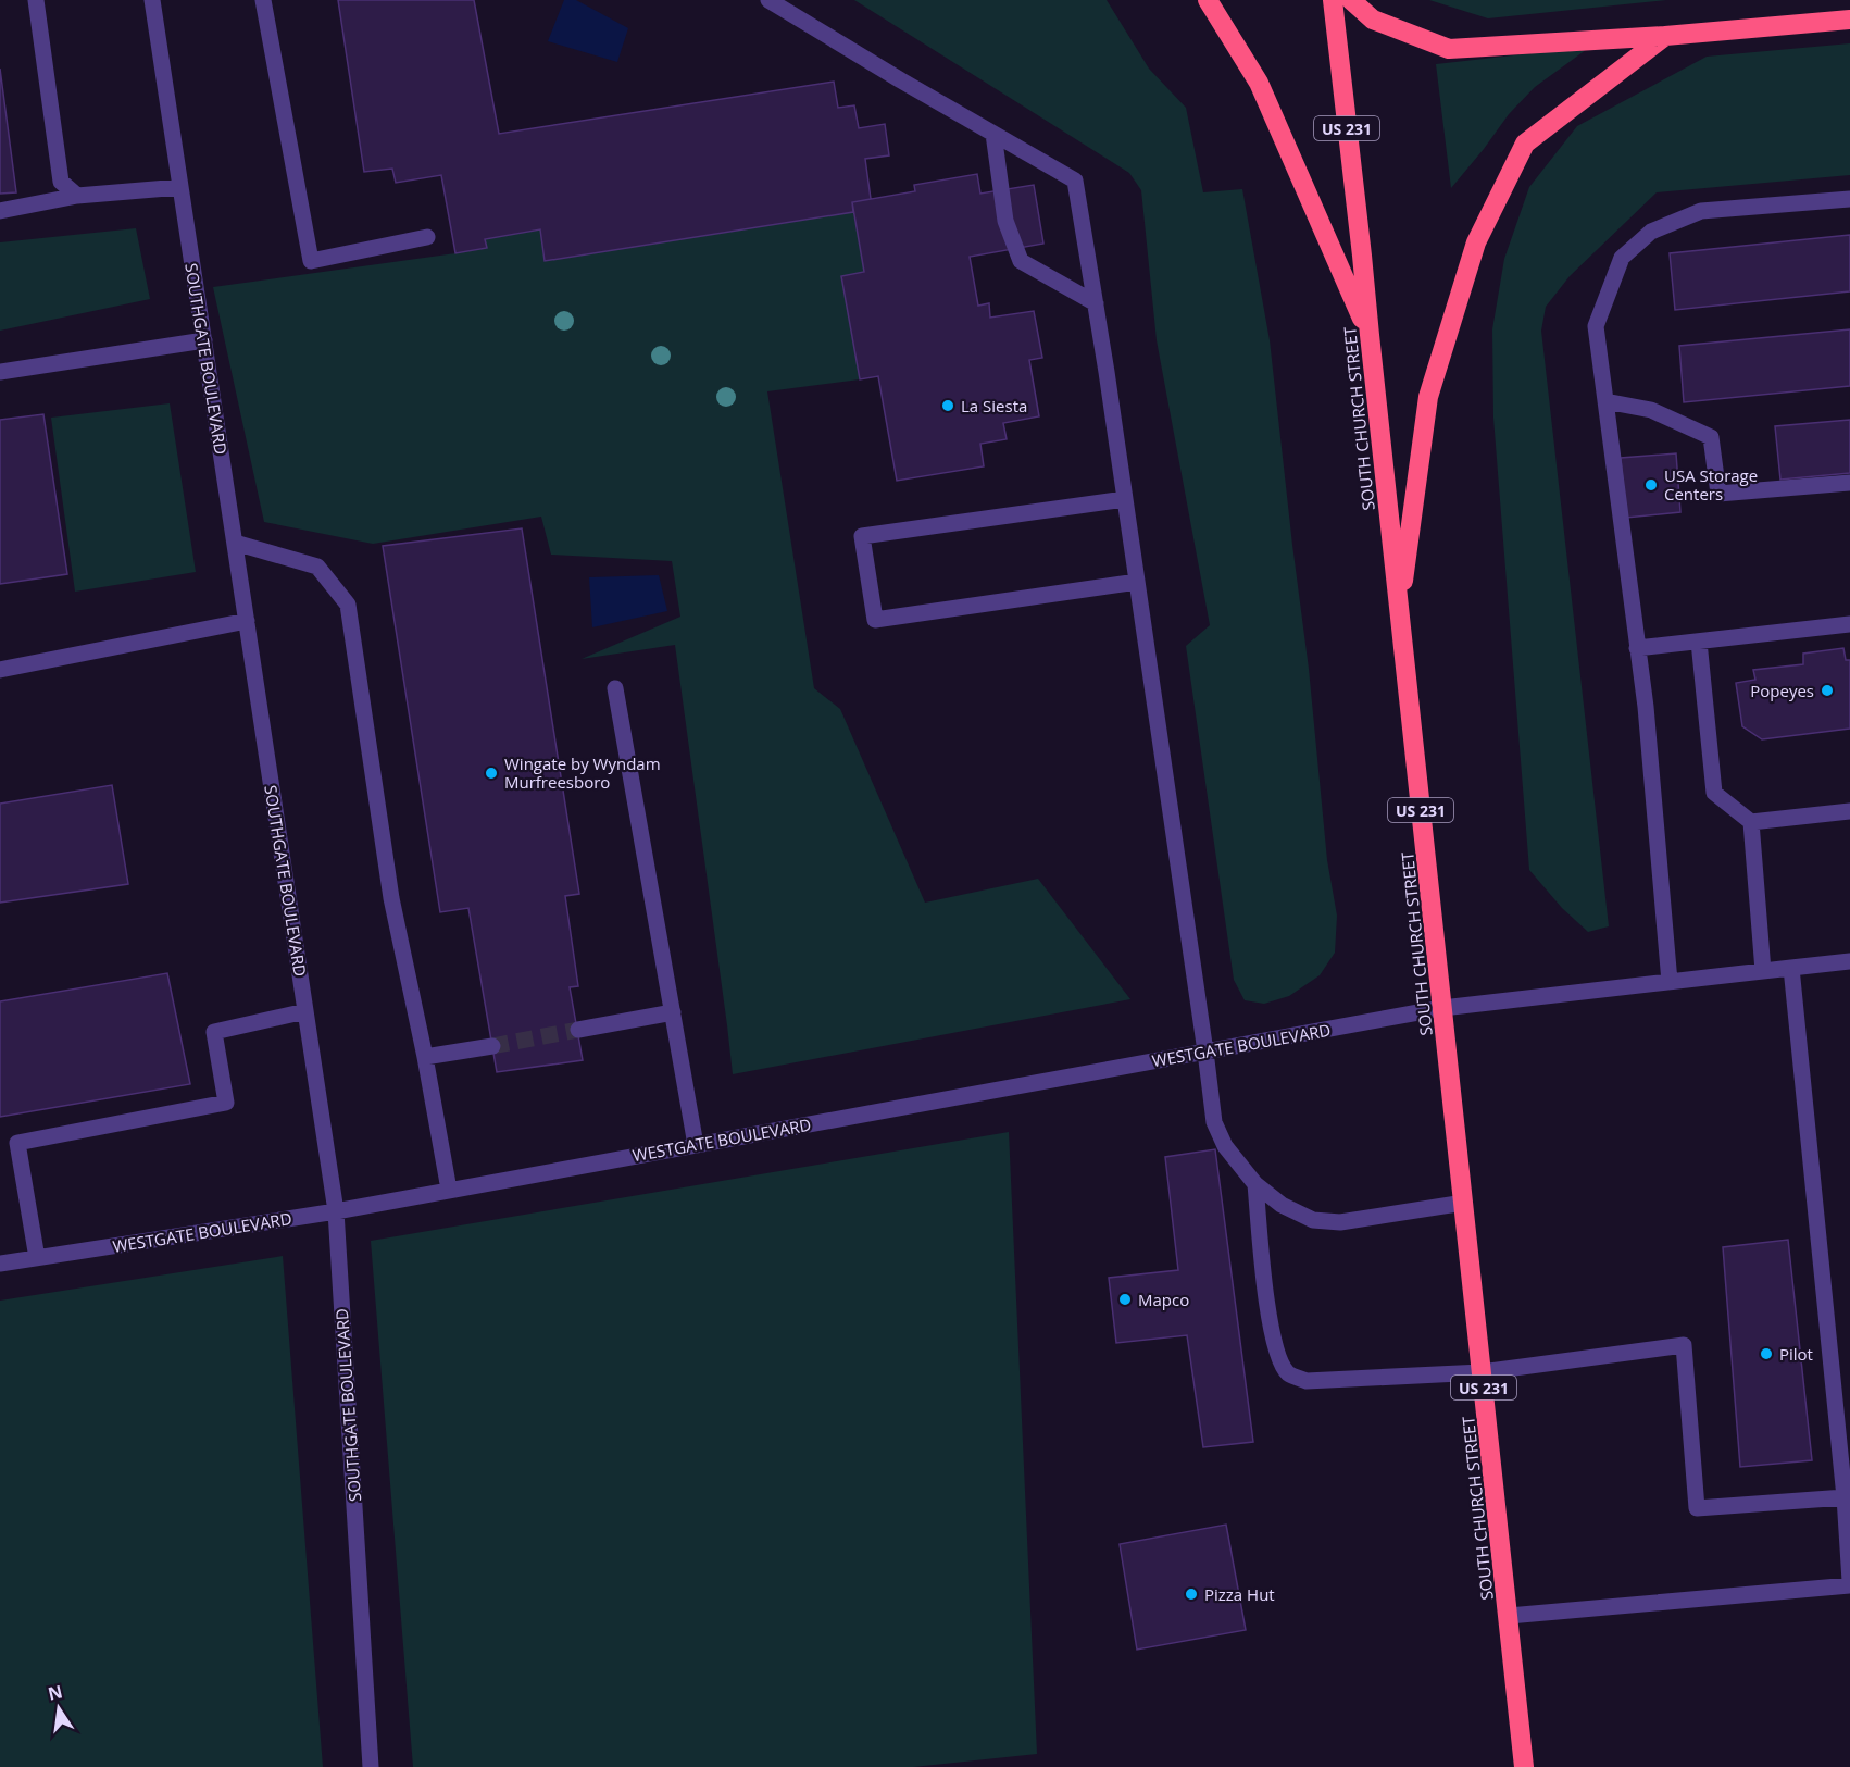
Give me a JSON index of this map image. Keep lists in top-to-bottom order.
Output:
{
  "streets": {
    "highway": ["US 231", "SOUTH CHURCH STREET"],
    "street": ["SOUTHGATE BOULEVARD", "WESTGATE BOULEVARD"]
  },
  "crossings": [
    ["SOUTHGATE BOULEVARD", "WESTGATE BOULEVARD"],
    ["SOUTH CHURCH STREET", "WESTGATE BOULEVARD"]
  ],
  "places": [
    "La Siesta",
    "USA Storage Centers",
    "Popeyes",
    "Wingate by Wyndam Murfreesboro",
    "Mapco",
    "Pilot",
    "Pizza Hut"
  ],
  "north": "top"
}
